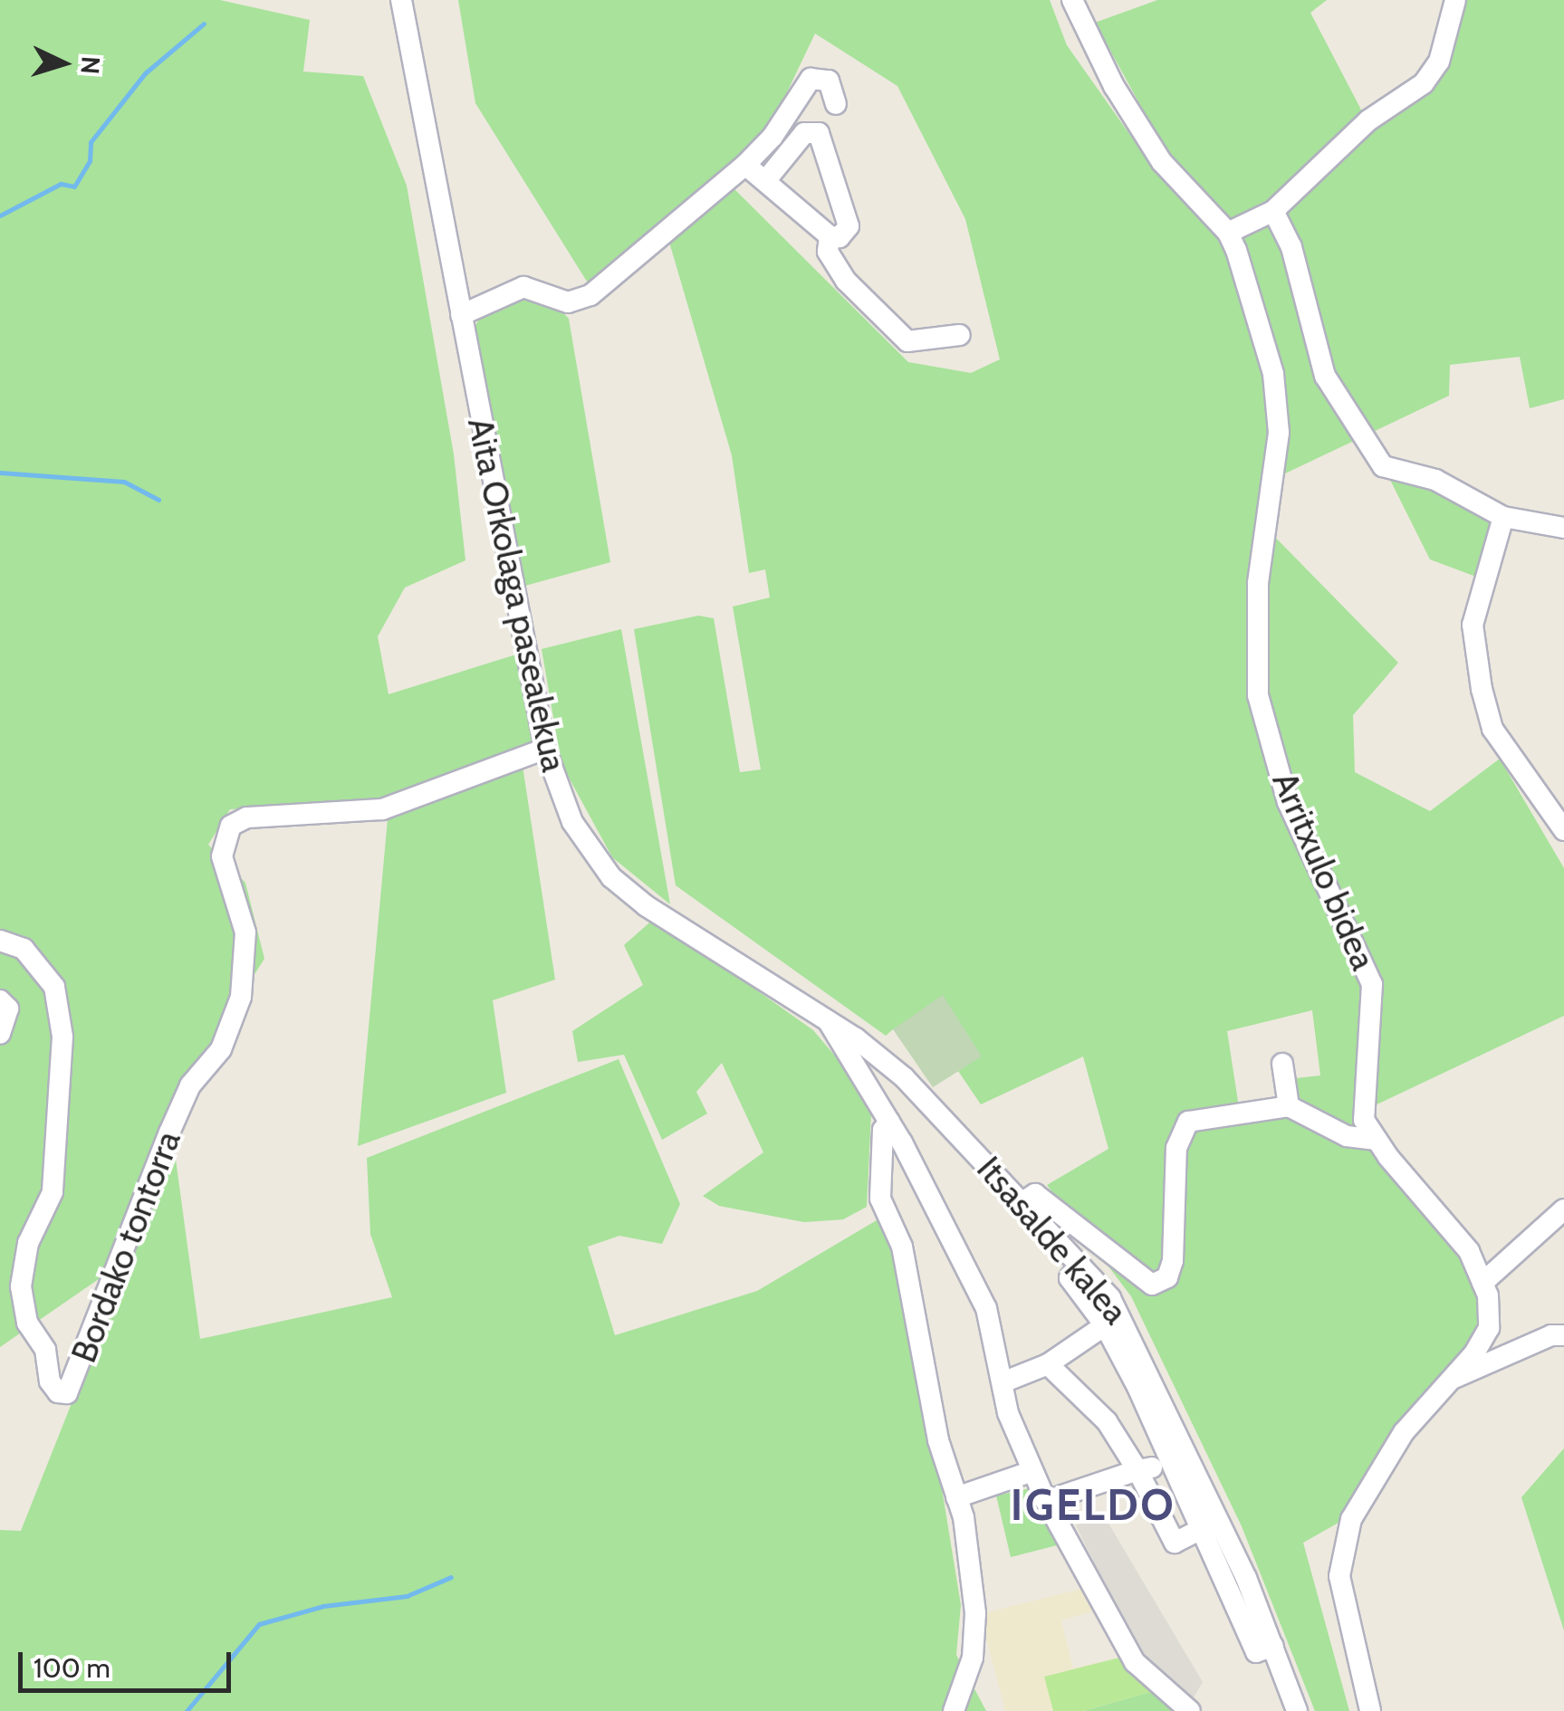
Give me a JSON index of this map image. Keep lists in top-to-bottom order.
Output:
{
  "streets": {
    "street": [
      "Aita Orkolaga pasealekua",
      "Arritxulo bidea",
      "Itsasalde kalea",
      "Bordako tontorra"
    ]
  },
  "crossings": [
    ["Aita Orkolaga pasealekua", "Itsasalde kalea"],
    ["Aita Orkolaga pasealekua", "Bordako tontorra"]
  ],
  "districts": ["IGELDO"],
  "scale_bar": "100 m",
  "north": "right"
}
